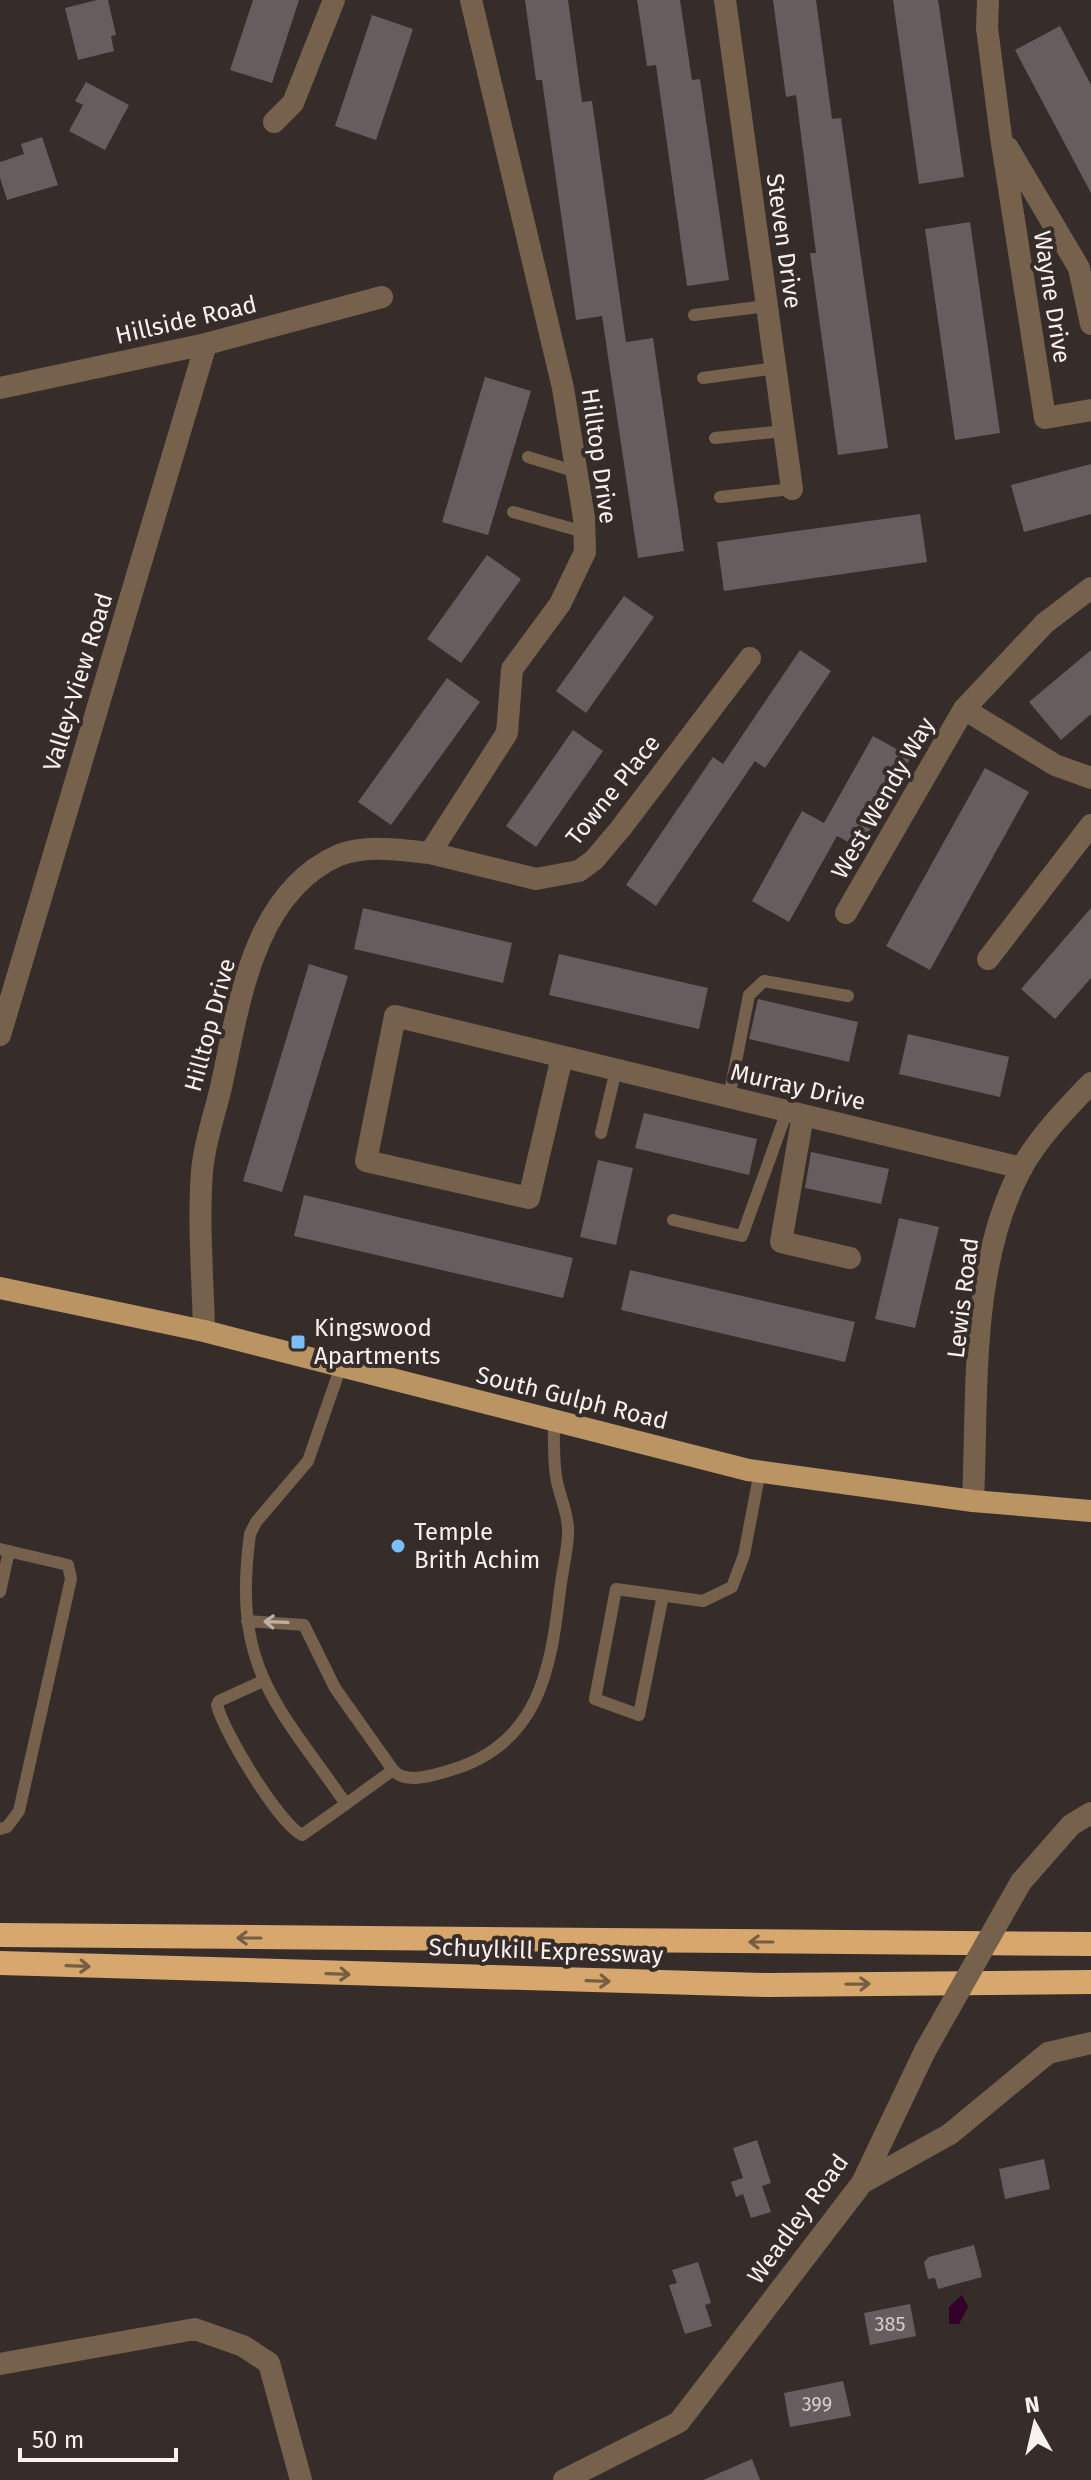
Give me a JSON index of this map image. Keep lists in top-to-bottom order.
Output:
{
  "streets": {
    "highway": ["Schuylkill Expressway"],
    "main road": ["South Gulph Road"],
    "street": [
      "Steven Drive",
      "Wayne Drive",
      "Hillside Road",
      "Hilltop Drive",
      "Valley-View Road",
      "Towne Place",
      "West Wendy Way",
      "Murray Drive",
      "Lewis Road",
      "Weadley Road"
    ]
  },
  "crossings": [
    ["Hillside Road", "Valley-View Road"],
    ["Hilltop Drive", "Towne Place"],
    ["Hilltop Drive", "South Gulph Road"],
    ["Murray Drive", "Lewis Road"],
    ["Lewis Road", "South Gulph Road"]
  ],
  "places": {
    "transit": ["Kingswood Apartments"],
    "other": ["Temple Brith Achim"]
  },
  "house_numbers": ["385", "399"],
  "scale_bar": "50 m",
  "north": "top"
}
